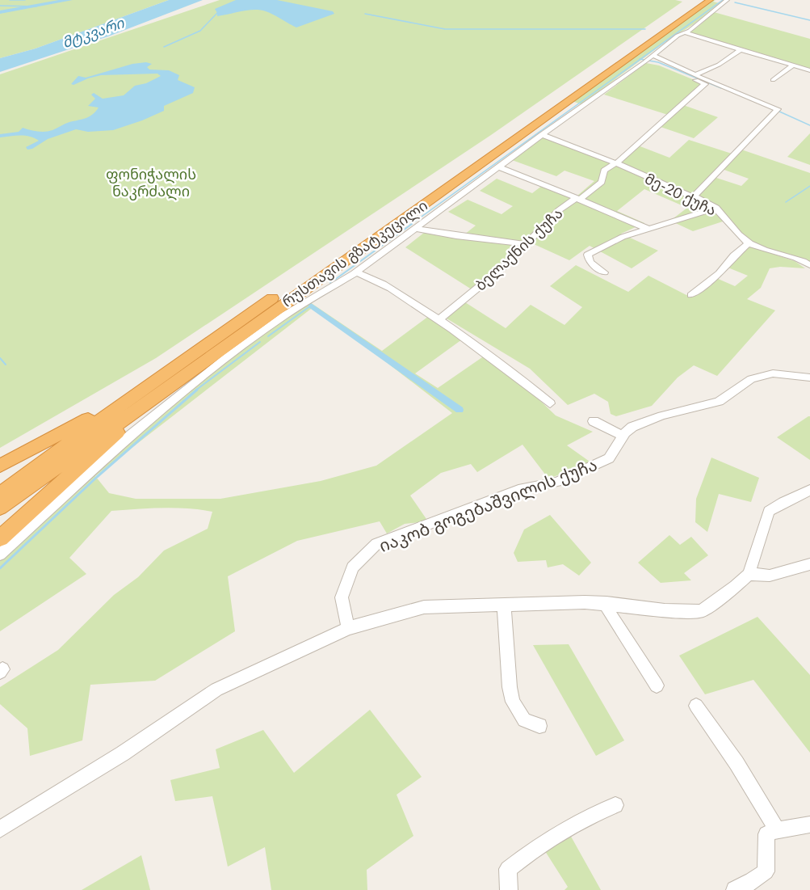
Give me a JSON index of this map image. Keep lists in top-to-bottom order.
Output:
{
  "streets": {
    "highway": ["რუსთავის გზატკეცილი"],
    "street": ["მე-20 ქუჩა", "ბელაქნის ქუჩა", "იაკობ გოგებაშვილის ქუჩა"]
  },
  "crossings": [
    ["მე-20 ქუჩა", "ბელაქნის ქუჩა"]
  ],
  "water": ["მტკვარი"],
  "parks": ["ფონიჭალის ნაკრძალი"]
}
